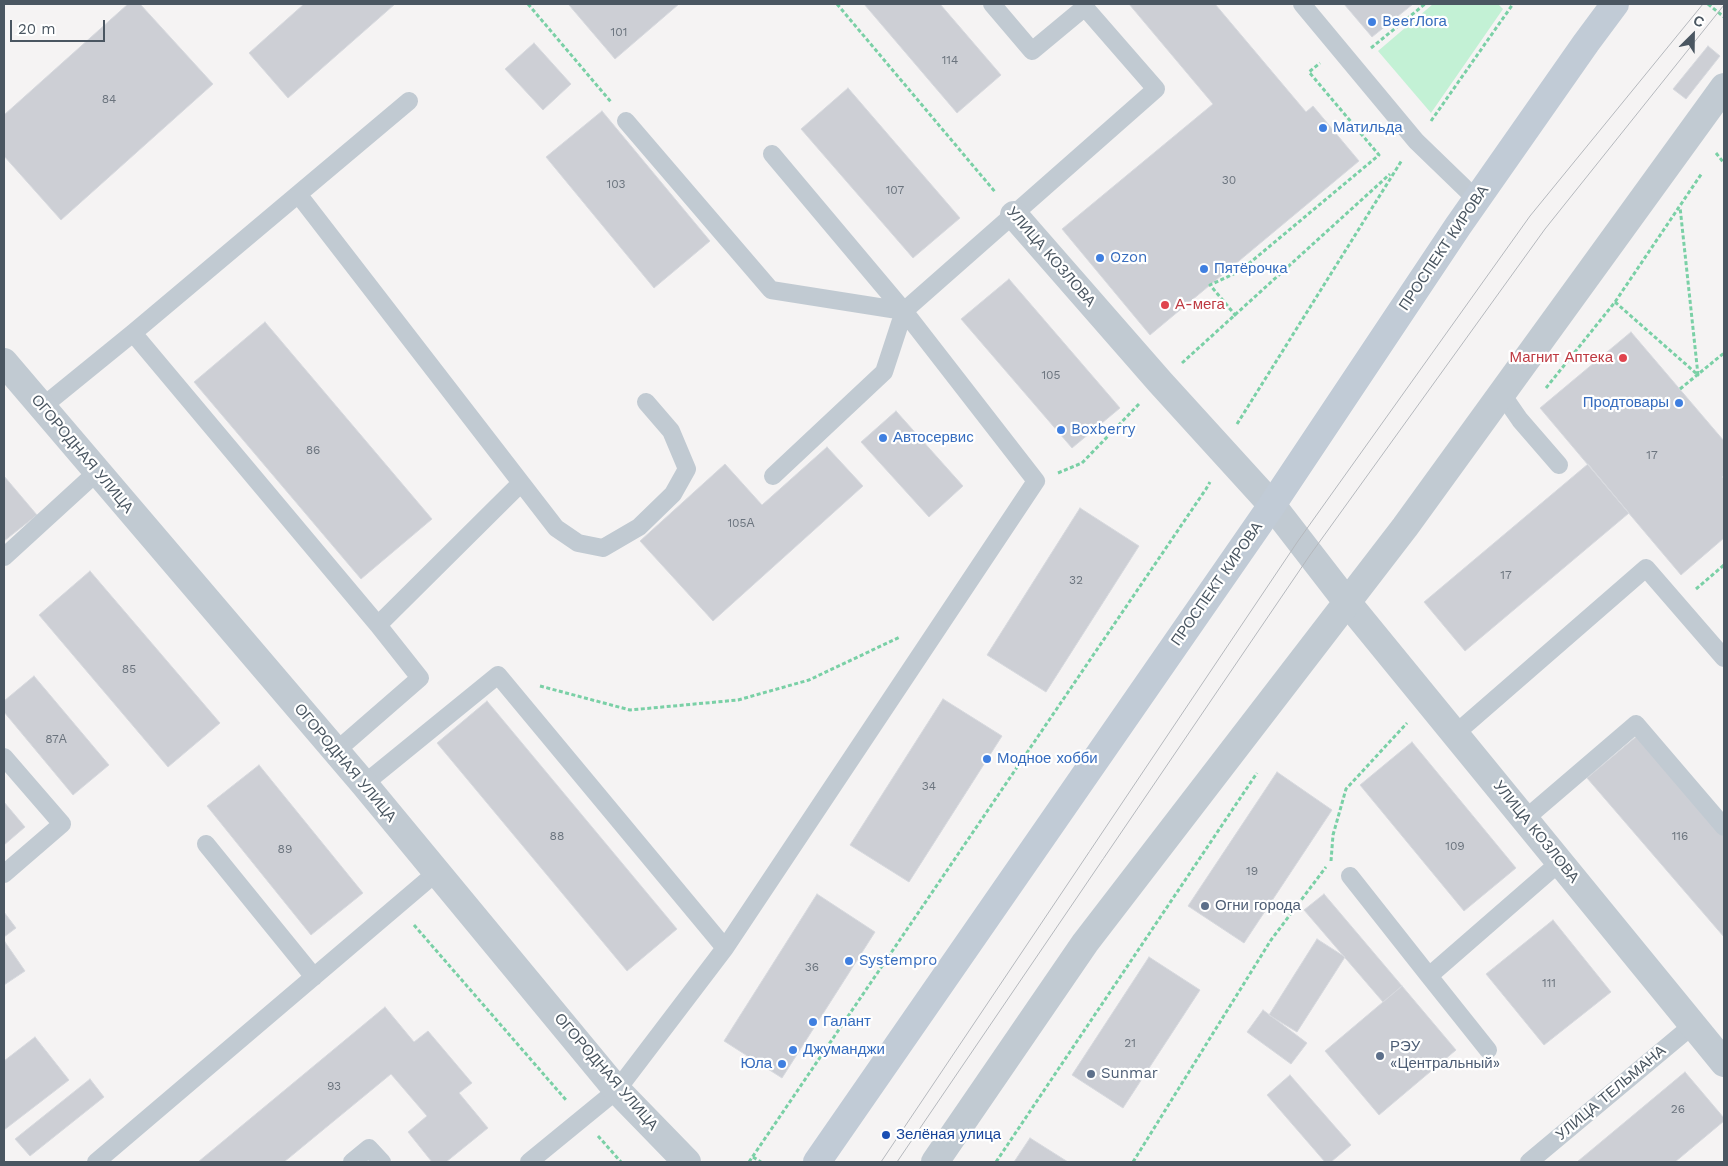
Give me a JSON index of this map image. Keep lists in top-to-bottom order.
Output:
{
  "streets": {
    "main road": ["ПРОСПЕКТ КИРОВА"],
    "street": ["УЛИЦА КОЗЛОВА", "ОГОРОДНАЯ УЛИЦА"],
    "lane": ["УЛИЦА ТЕЛЬМАНА"]
  },
  "crossings": [
    ["ПРОСПЕКТ КИРОВА", "УЛИЦА КОЗЛОВА"],
    ["УЛИЦА КОЗЛОВА", "УЛИЦА ТЕЛЬМАНА"]
  ],
  "places": [
    "BeerЛога",
    "Матильда",
    "Ozon",
    "Пятёрочка",
    "А-мега",
    "Магнит Аптека",
    "Продтовары",
    "Boxberry",
    "Автосервис",
    "Модное хобби",
    "Огни города",
    "Systempro",
    "Галант",
    "Джуманджи",
    "РЭУ «Центральный»",
    "Юла",
    "Sunmar",
    "Зелёная улица"
  ],
  "house_numbers": [
    "101",
    "114",
    "84",
    "30",
    "103",
    "107",
    "105",
    "86",
    "17",
    "105А",
    "17",
    "32",
    "85",
    "87А",
    "34",
    "88",
    "116",
    "109",
    "89",
    "19",
    "36",
    "111",
    "21",
    "93",
    "26"
  ],
  "scale_bar": "20 m",
  "north": "top right"
}
